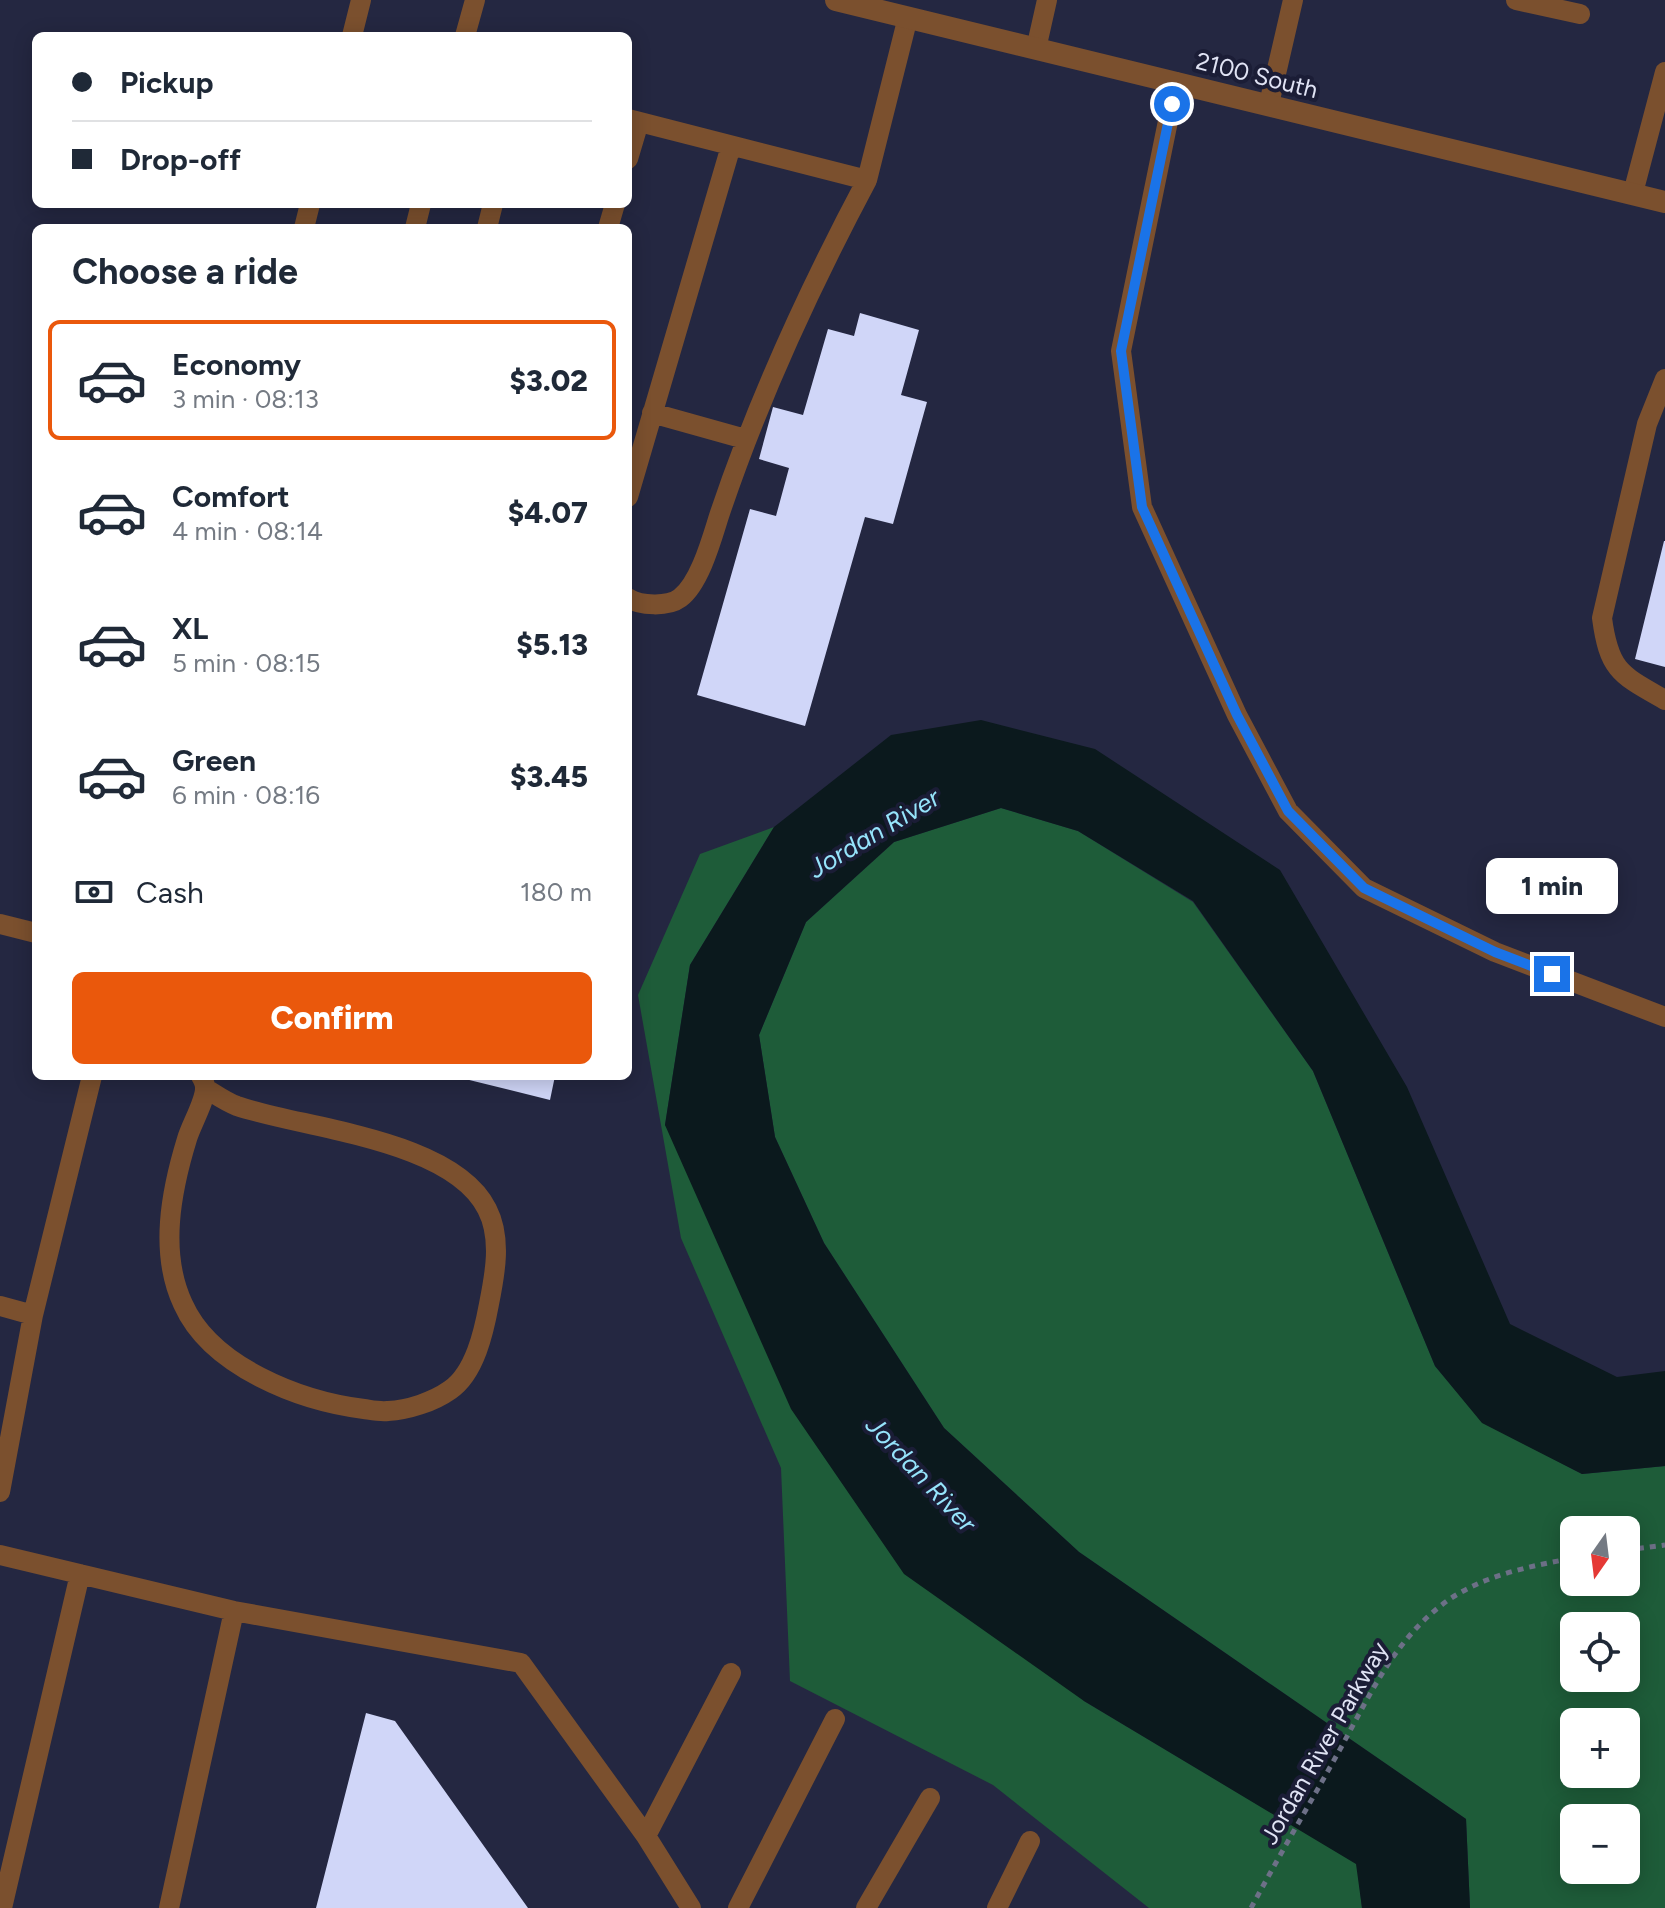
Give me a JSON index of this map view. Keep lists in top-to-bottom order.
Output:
{
  "streets": {
    "street": ["2100 South"],
    "path": ["Jordan River Parkway"]
  },
  "water": ["Jordan River"],
  "north": "bottom",
  "page": {
    "banner": ["Pickup", "Drop-off"],
    "heading": "Choose a ride",
    "list": [
      {
        "name": "Economy",
        "note": "3 min · 08:13",
        "value": "$3.02"
      },
      {
        "name": "Comfort",
        "note": "4 min · 08:14",
        "value": "$4.07"
      },
      {
        "name": "XL",
        "note": "5 min · 08:15",
        "value": "$5.13"
      },
      {
        "name": "Green",
        "note": "6 min · 08:16",
        "value": "$3.45"
      }
    ],
    "pay": ["Cash", "180 m"],
    "bubble": "1 min",
    "buttons": "Confirm",
    "map_buttons": ["+", "−"]
  }
}
